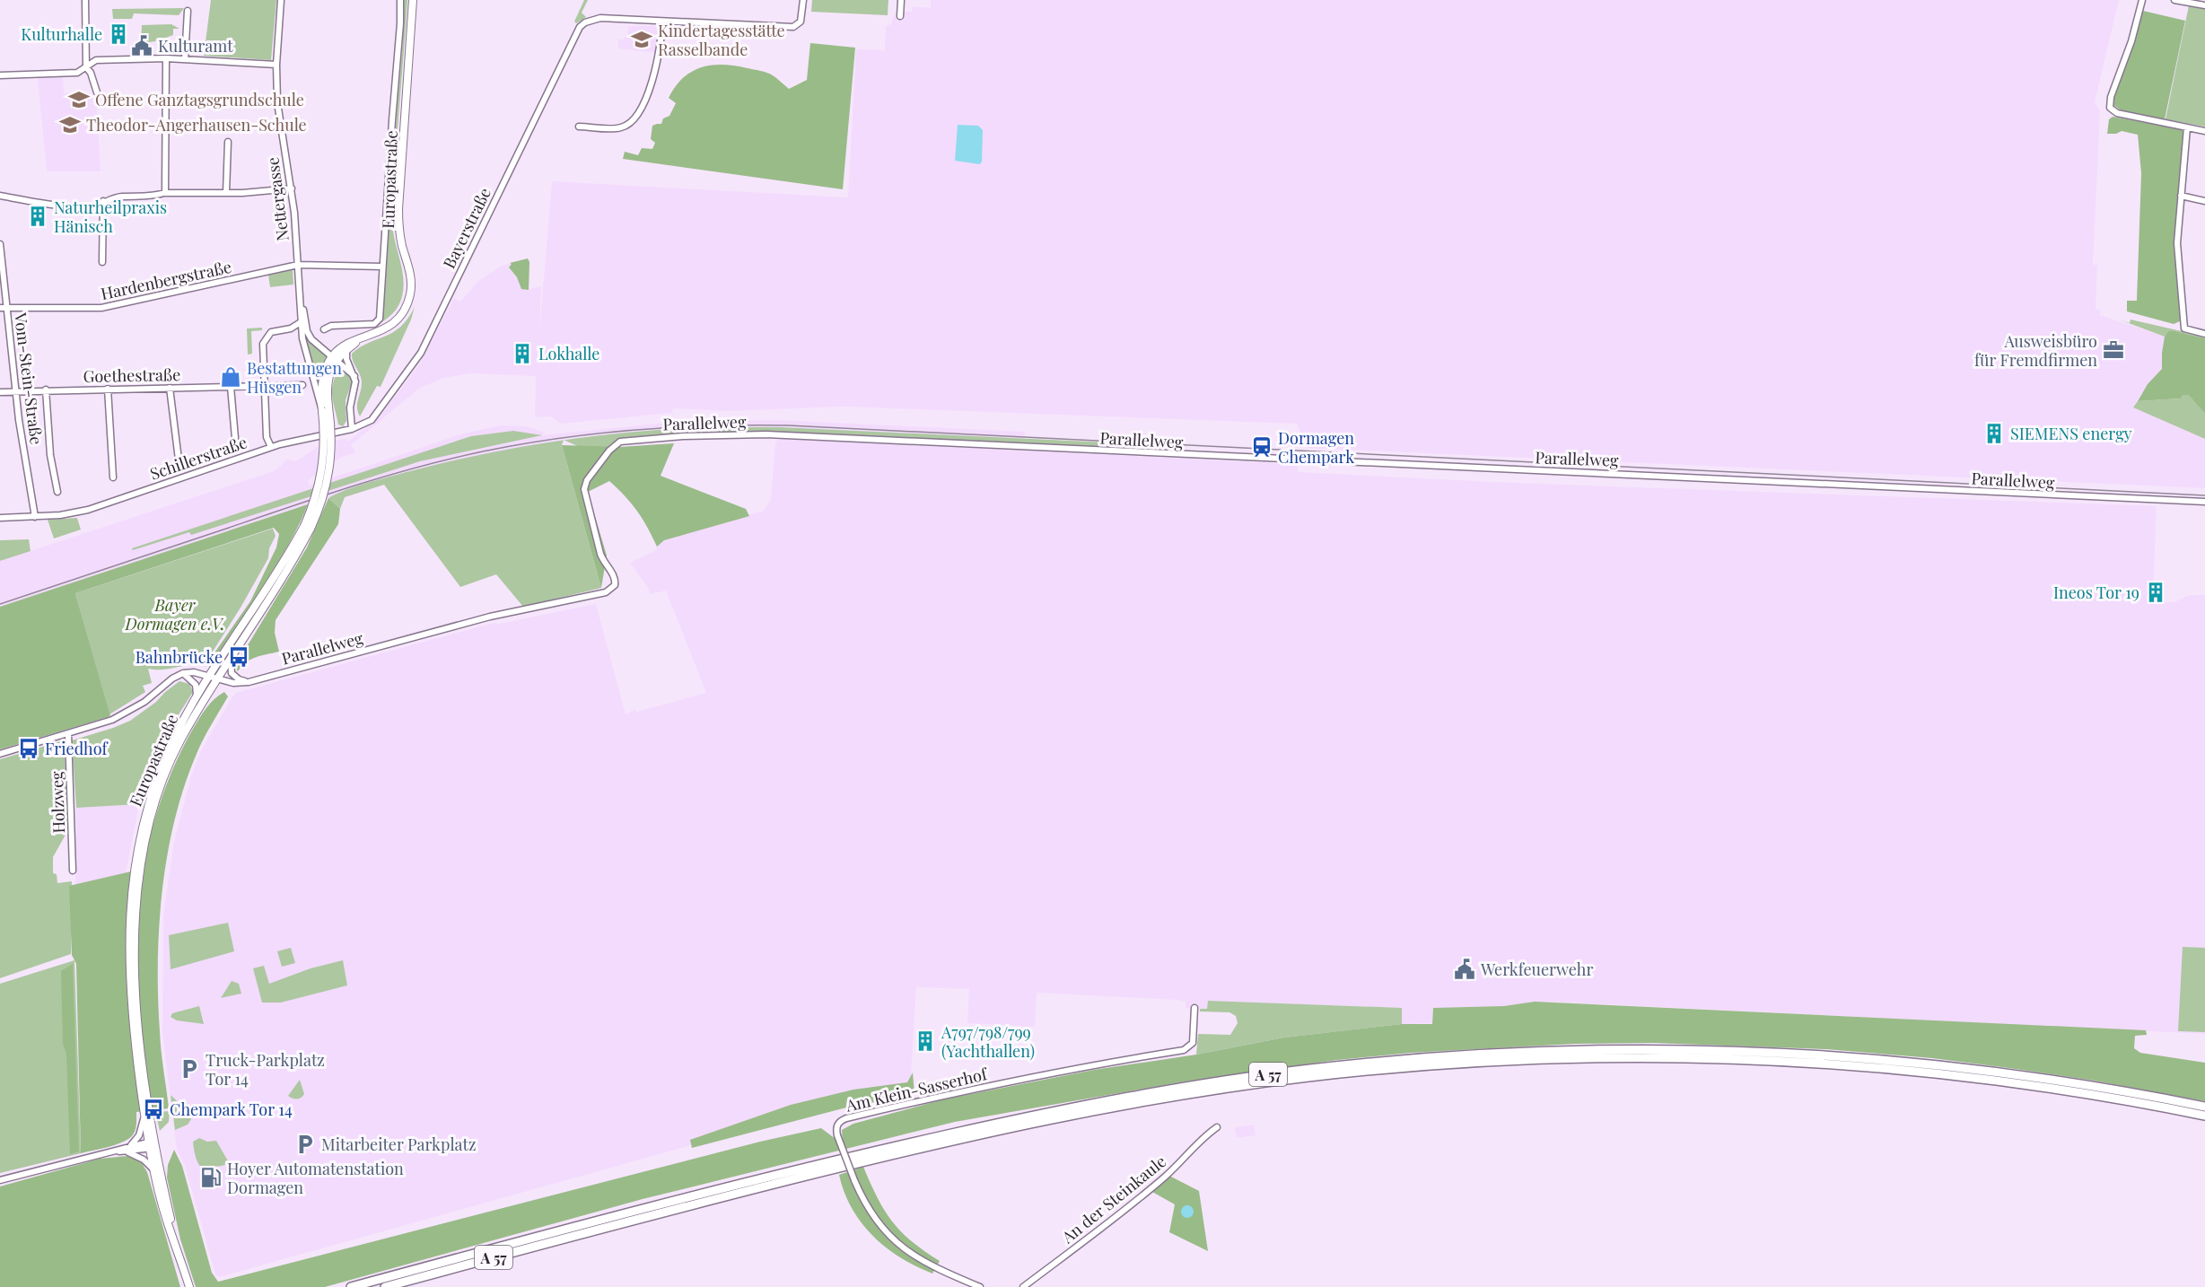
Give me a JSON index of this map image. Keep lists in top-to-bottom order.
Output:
{
  "streets": {
    "highway": ["A 57"],
    "main road": ["Europastraße"],
    "street": [
      "Nettergasse",
      "Bayerstraße",
      "Hardenbergstraße",
      "Goethestraße",
      "Vom-Stein-Straße",
      "Parallelweg",
      "Schillerstraße",
      "Holzweg",
      "Am Klein-Sasserhof",
      "An der Steinkaule"
    ]
  },
  "crossings": [
    ["Europastraße", "Nettergasse"],
    ["Europastraße", "Parallelweg"],
    ["Nettergasse", "Hardenbergstraße"],
    ["Bayerstraße", "Schillerstraße"],
    ["Hardenbergstraße", "Vom-Stein-Straße"],
    ["Goethestraße", "Vom-Stein-Straße"],
    ["Vom-Stein-Straße", "Schillerstraße"]
  ],
  "parks": ["Bayer Dormagen e.V."],
  "places": {
    "building": [
      "Kulturhalle",
      "Naturheilpraxis Hänisch",
      "Lokhalle",
      "SIEMENS energy",
      "Ineos Tor 19",
      "A797/798/799 (Yachthallen)"
    ],
    "school or university": ["Kindertagesstätte Rasselbande", "Offene Ganztagsgrundschule", "Theodor-Angerhausen-Schule"],
    "public building": ["Kulturamt", "Werkfeuerwehr"],
    "office": ["Ausweisbüro für Fremdfirmen"],
    "shop": ["Bestattungen Hüsgen"],
    "station": ["Dormagen Chempark"],
    "bus stop": ["Bahnbrücke", "Friedhof", "Chempark Tor 14"],
    "parking": ["Truck-Parkplatz Tor 14", "Mitarbeiter Parkplatz"],
    "fuel station": ["Hoyer Automatenstation Dormagen"]
  }
}
